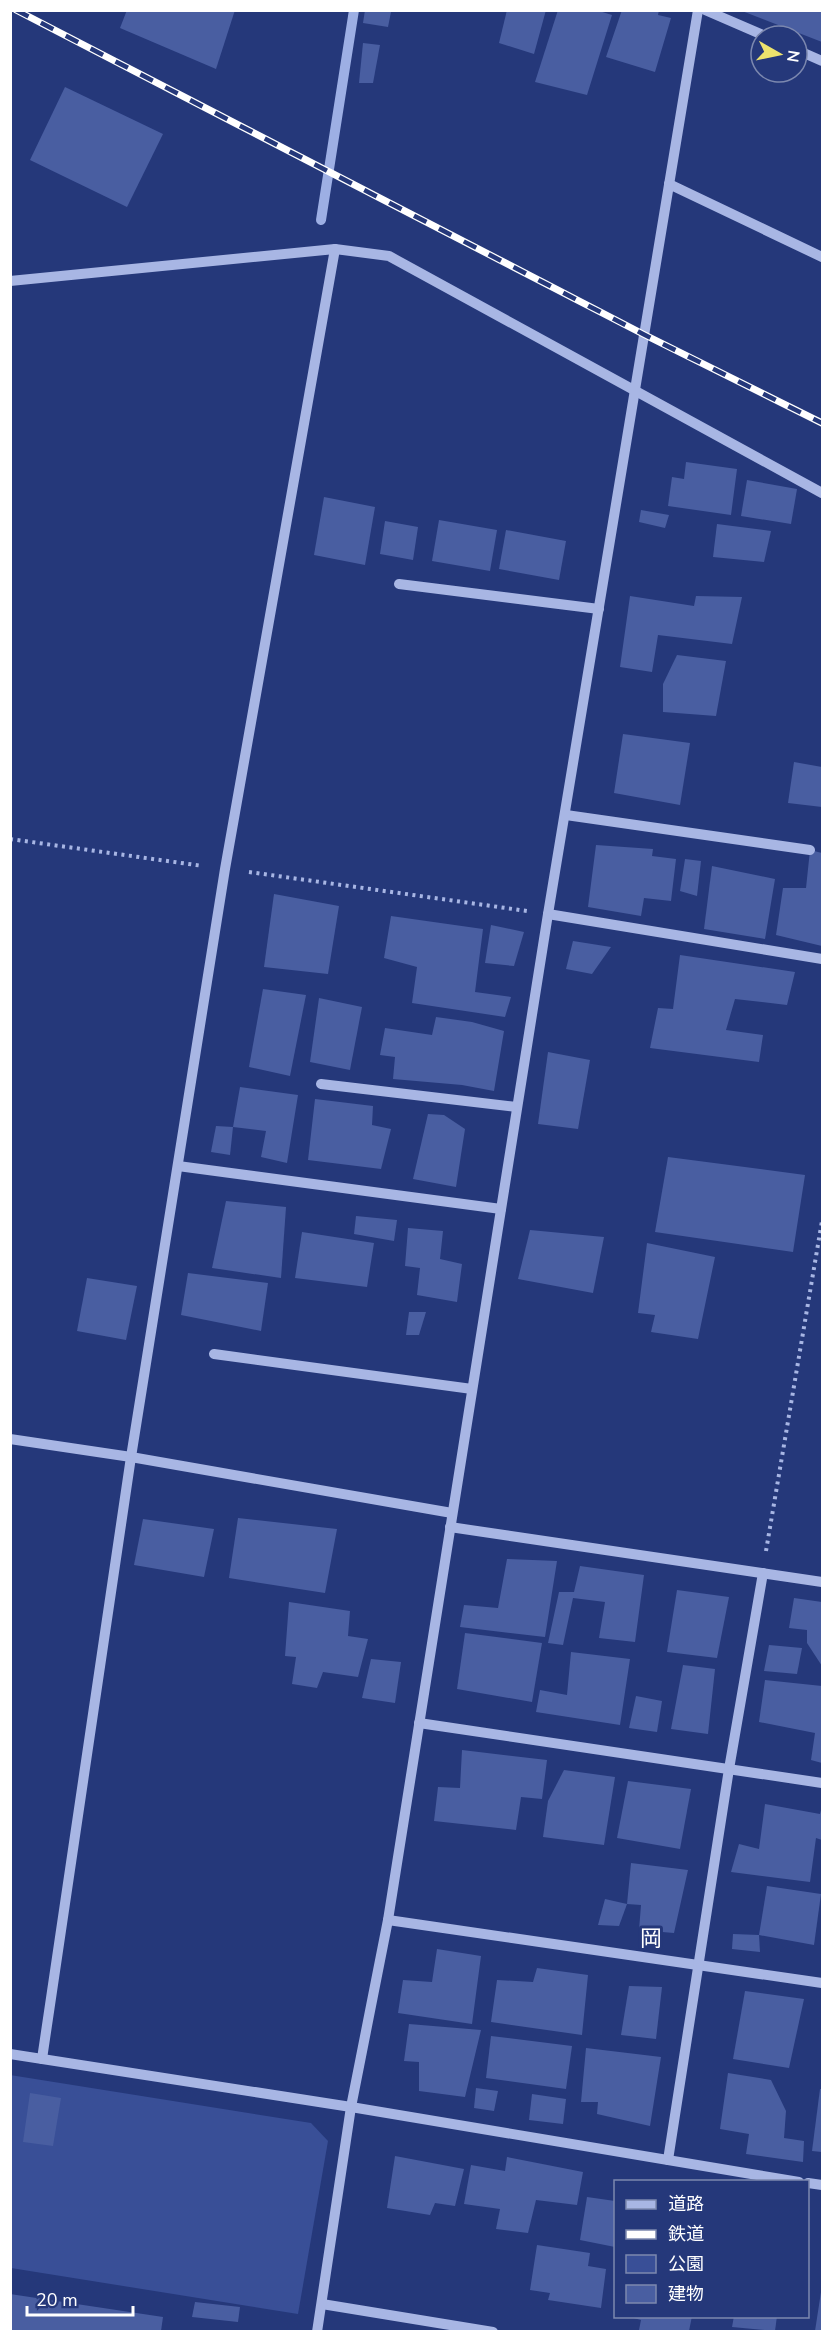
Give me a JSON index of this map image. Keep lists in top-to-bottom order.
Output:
{
  "districts": ["岡"],
  "legend": [
    "道路",
    "鉄道",
    "公園",
    "建物"
  ],
  "scale_bar": "20 m",
  "north": "right"
}
